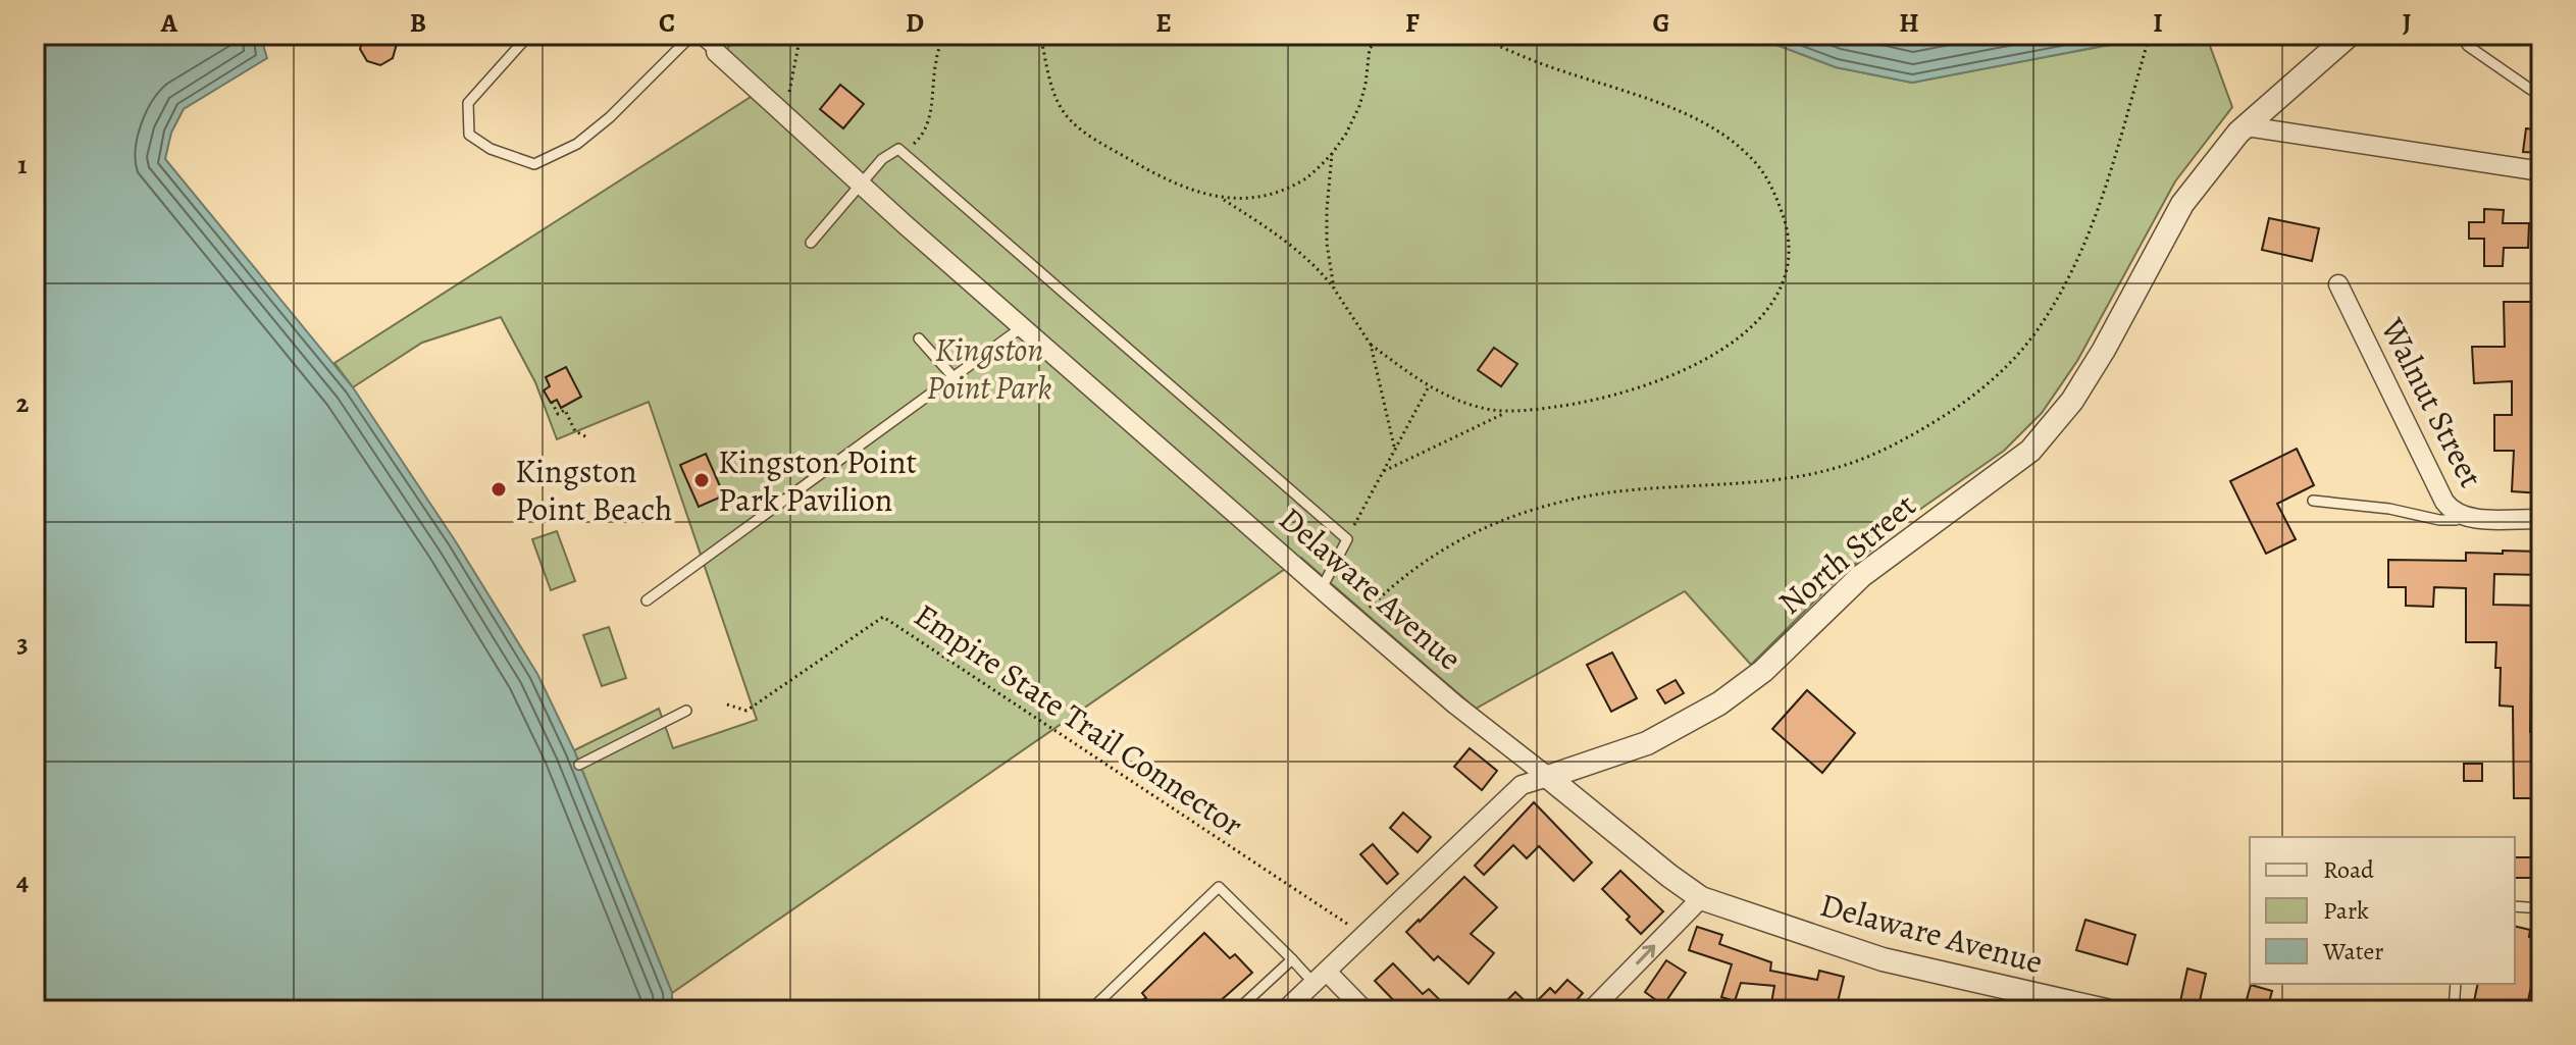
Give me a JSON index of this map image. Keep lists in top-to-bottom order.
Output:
{
  "streets": {
    "street": ["Walnut Street", "North Street", "Delaware Avenue"],
    "path": ["Empire State Trail Connector"]
  },
  "crossings": [
    ["North Street", "Delaware Avenue"],
    ["North Street", "Empire State Trail Connector"]
  ],
  "parks": ["Kingston Point Park"],
  "places": ["Kingston Point Park Pavilion", "Kingston Point Beach"],
  "legend": ["Road", "Park", "Water"],
  "grid": {
    "columns": [
      "A",
      "B",
      "C",
      "D",
      "E",
      "F",
      "G",
      "H",
      "I",
      "J"
    ],
    "rows": [
      "1",
      "2",
      "3",
      "4"
    ]
  }
}
